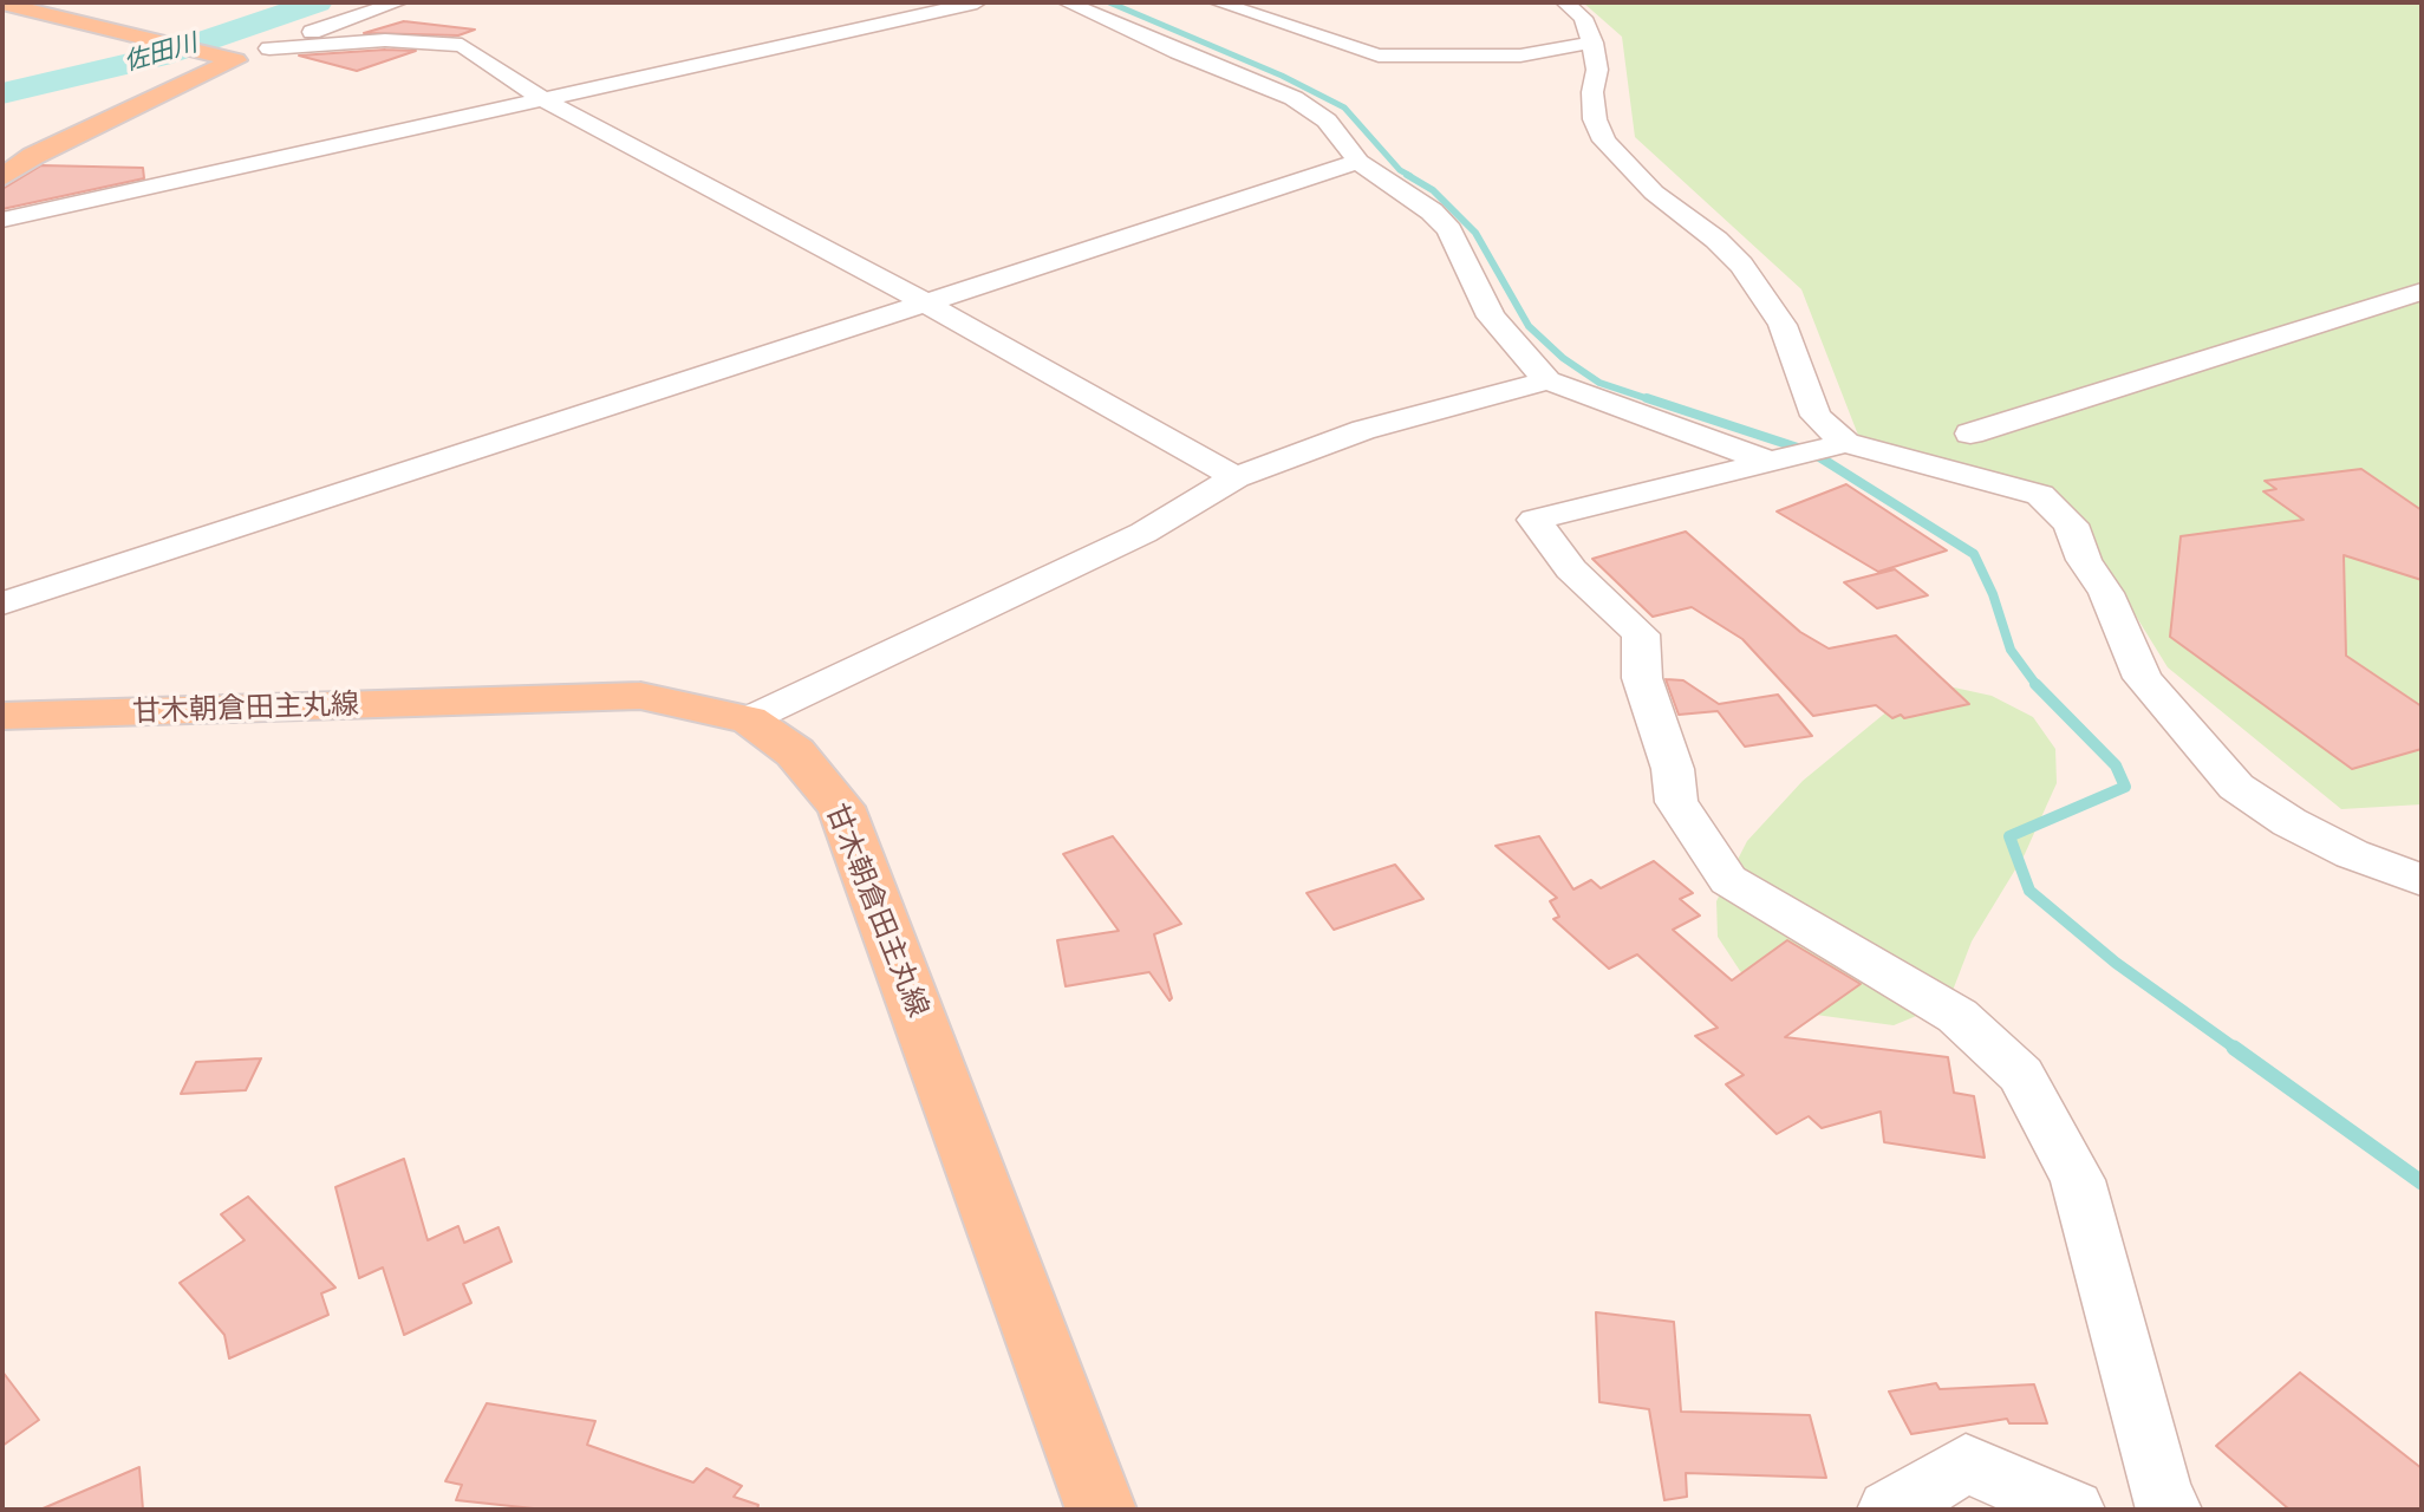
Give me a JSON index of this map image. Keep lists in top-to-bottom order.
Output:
{
  "streets": {
    "main road": ["甘木朝倉田主丸線"]
  },
  "water": ["佐田川"]
}
